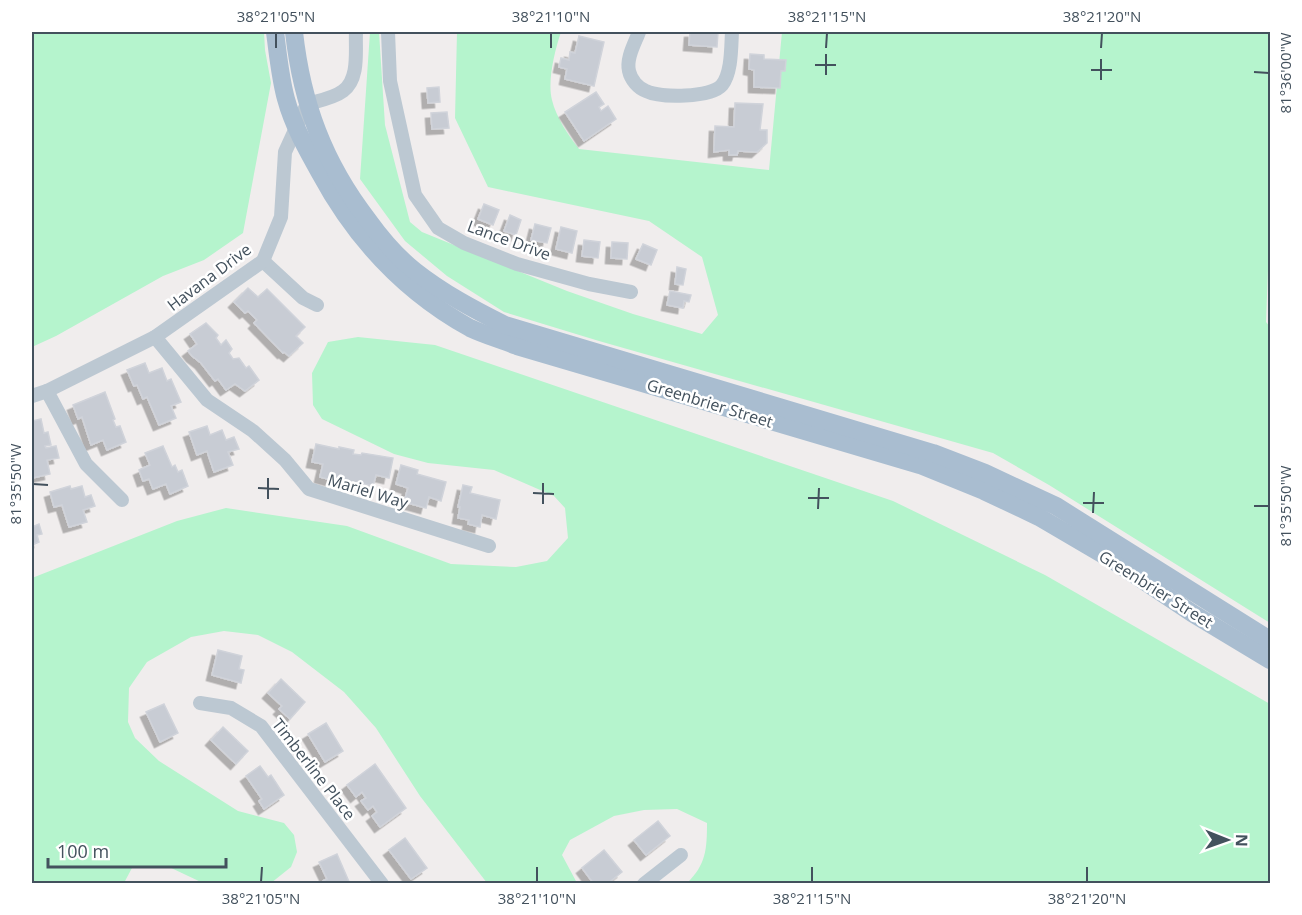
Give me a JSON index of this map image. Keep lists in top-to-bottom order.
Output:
{
  "streets": {
    "main road": ["Greenbrier Street"],
    "street": [
      "Lance Drive",
      "Havana Drive",
      "Mariel Way",
      "Timberline Place"
    ]
  },
  "crossings": [
    ["Havana Drive", "Greenbrier Street"],
    ["Havana Drive", "Mariel Way"]
  ],
  "scale_bar": "100 m",
  "north": "right",
  "coordinates": [
    "38°21'05\"N",
    "38°21'10\"N",
    "38°21'15\"N",
    "38°21'20\"N",
    "81°36'00\"W",
    "81°35'50\"W"
  ]
}
